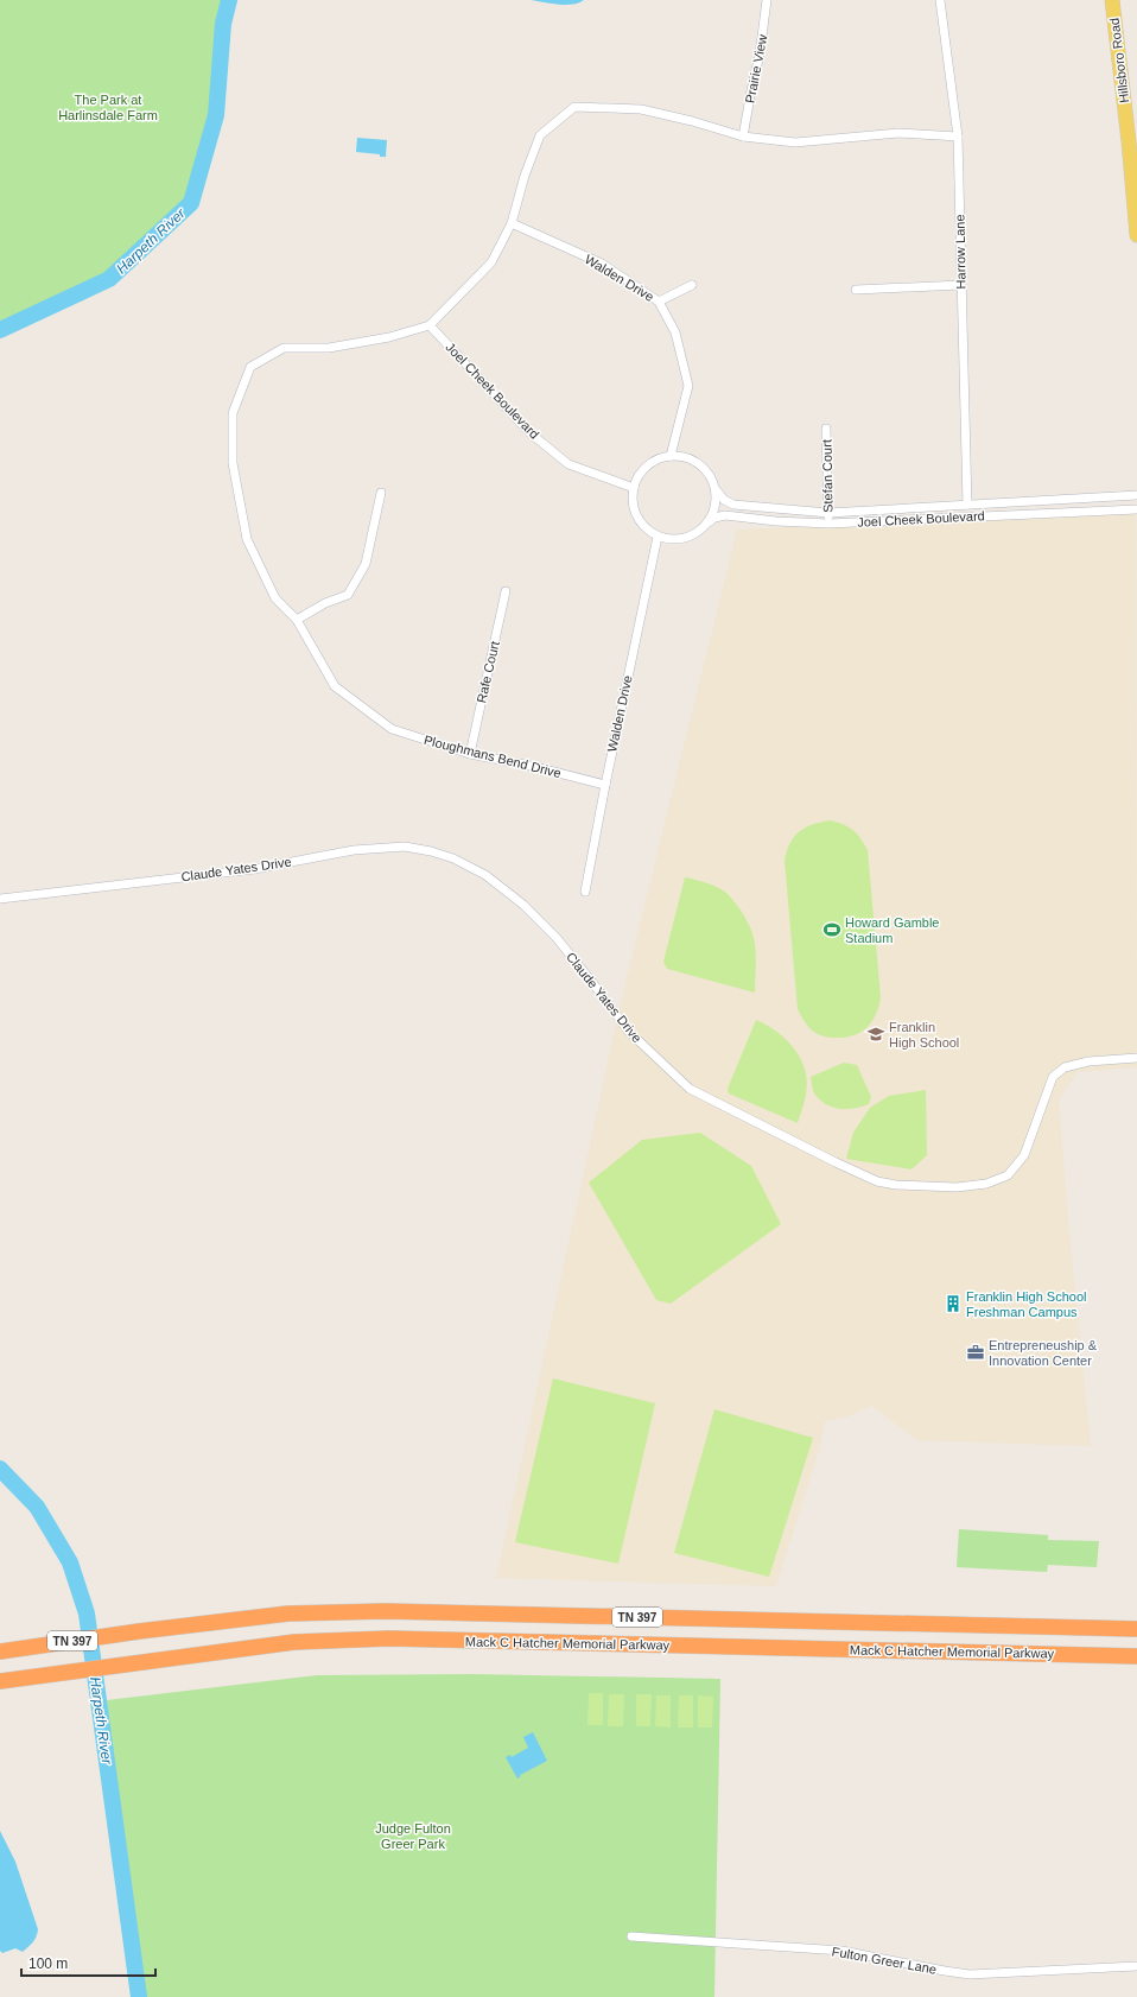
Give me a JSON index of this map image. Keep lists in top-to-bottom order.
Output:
{
  "streets": {
    "highway": ["TN 397", "Mack C Hatcher Memorial Parkway"],
    "main road": ["Hillsboro Road"],
    "street": [
      "Prairie View",
      "Harrow Lane",
      "Walden Drive",
      "Joel Cheek Boulevard",
      "Stefan Court",
      "Rafe Court",
      "Ploughmans Bend Drive",
      "Claude Yates Drive",
      "Fulton Greer Lane"
    ]
  },
  "crossings": [
    ["Prairie View", "Ploughmans Bend Drive"],
    ["Harrow Lane", "Joel Cheek Boulevard"],
    ["Harrow Lane", "Ploughmans Bend Drive"],
    ["Walden Drive", "Joel Cheek Boulevard"],
    ["Walden Drive", "Ploughmans Bend Drive"],
    ["Joel Cheek Boulevard", "Stefan Court"],
    ["Joel Cheek Boulevard", "Ploughmans Bend Drive"],
    ["Rafe Court", "Ploughmans Bend Drive"]
  ],
  "water": ["Harpeth River"],
  "parks": ["The Park at Harlinsdale Farm", "Judge Fulton Greer Park"],
  "places": {
    "sports": ["Howard Gamble Stadium"],
    "school or university": ["Franklin High School"],
    "building": ["Franklin High School Freshman Campus"],
    "office": ["Entrepreneuship & Innovation Center"]
  },
  "scale_bar": "100 m"
}
